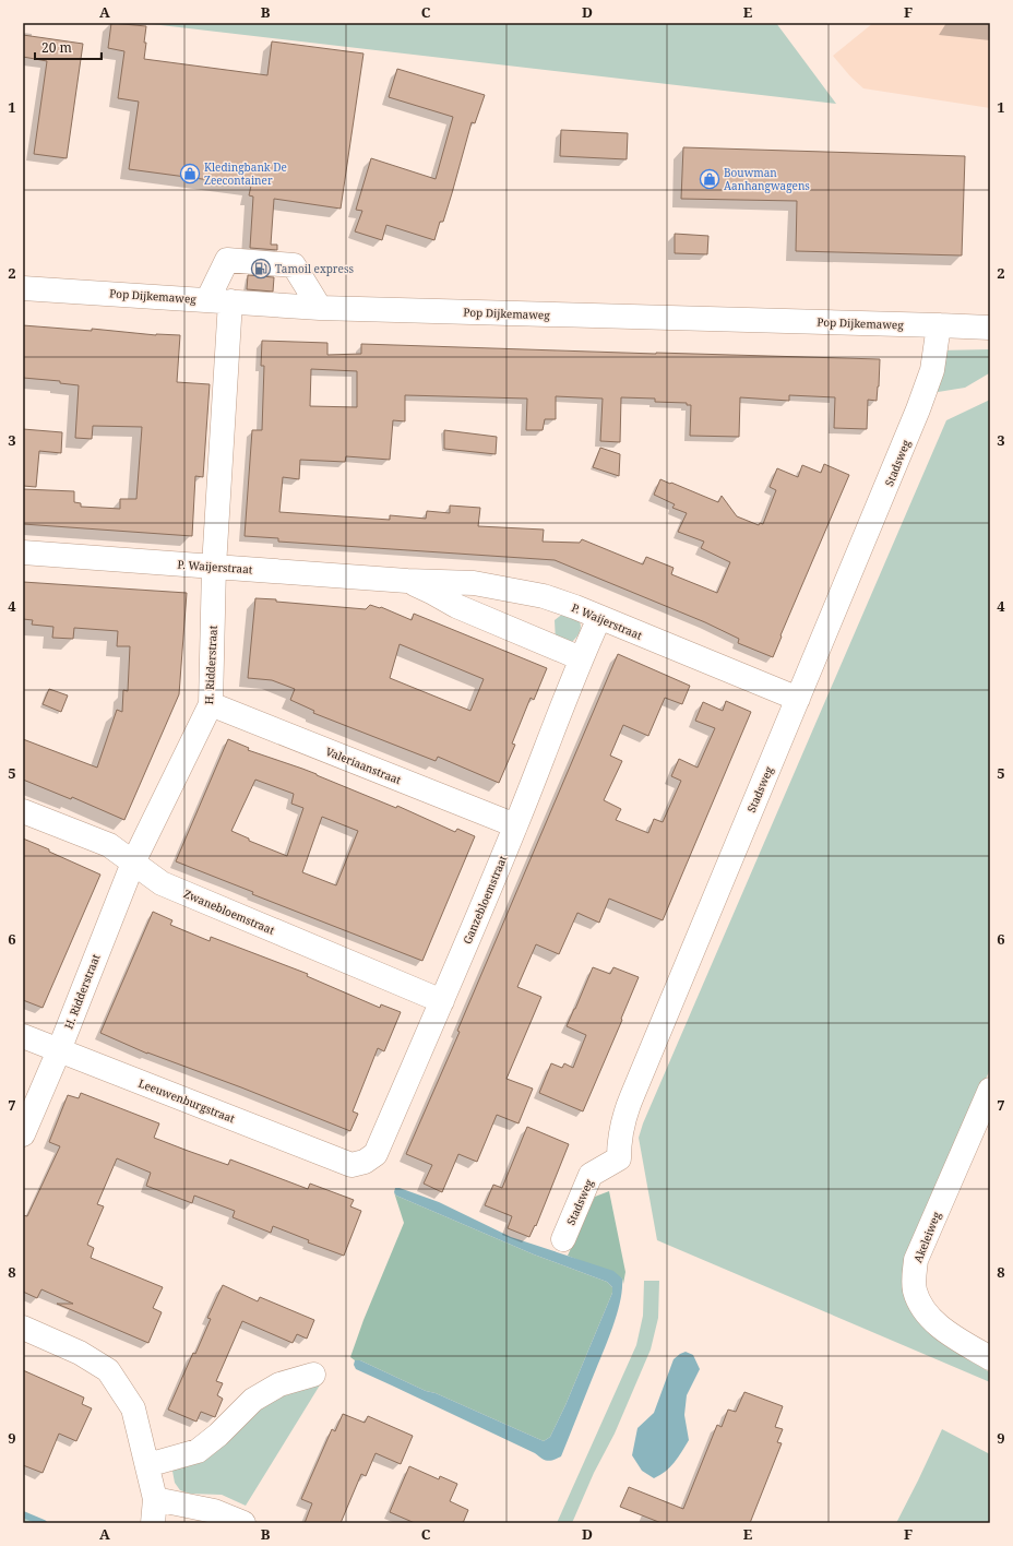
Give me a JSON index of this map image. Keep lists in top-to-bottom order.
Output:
{
  "streets": {
    "street": [
      "Pop Dijkemaweg",
      "Stadsweg",
      "P. Waijerstraat",
      "H. Ridderstraat",
      "Valeriaanstraat",
      "Ganzebloemstraat",
      "Zwanebloemstraat",
      "Leeuwenburgstraat",
      "Akeleiweg"
    ]
  },
  "crossings": [
    ["Pop Dijkemaweg", "Stadsweg"],
    ["Pop Dijkemaweg", "H. Ridderstraat"],
    ["Stadsweg", "P. Waijerstraat"],
    ["P. Waijerstraat", "H. Ridderstraat"],
    ["P. Waijerstraat", "Ganzebloemstraat"],
    ["H. Ridderstraat", "Valeriaanstraat"],
    ["H. Ridderstraat", "Zwanebloemstraat"],
    ["H. Ridderstraat", "Leeuwenburgstraat"],
    ["Valeriaanstraat", "Ganzebloemstraat"],
    ["Ganzebloemstraat", "Zwanebloemstraat"],
    ["Ganzebloemstraat", "Leeuwenburgstraat"]
  ],
  "places": {
    "shop": ["Kledingbank De Zeecontainer", "Bouwman Aanhangwagens"],
    "fuel station": ["Tamoil express"]
  },
  "scale_bar": "20 m",
  "grid": {
    "columns": [
      "A",
      "B",
      "C",
      "D",
      "E",
      "F"
    ],
    "rows": [
      "1",
      "2",
      "3",
      "4",
      "5",
      "6",
      "7",
      "8",
      "9"
    ]
  }
}
